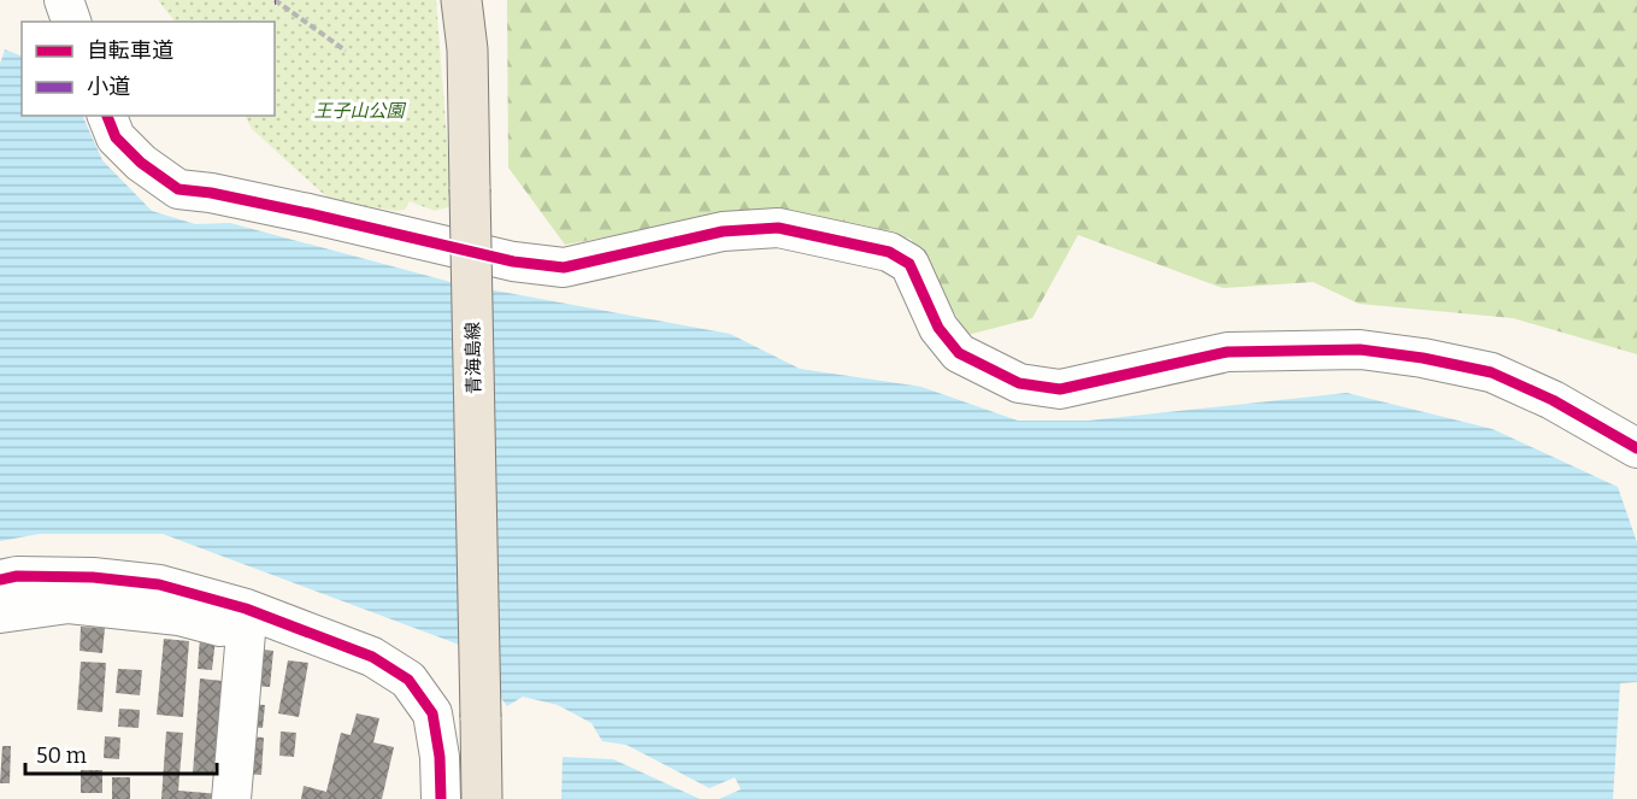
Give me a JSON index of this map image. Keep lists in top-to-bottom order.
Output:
{
  "streets": {
    "main road": ["青海島線"]
  },
  "parks": ["王子山公園"],
  "legend": ["自転車道", "小道"],
  "scale_bar": "50 m"
}
